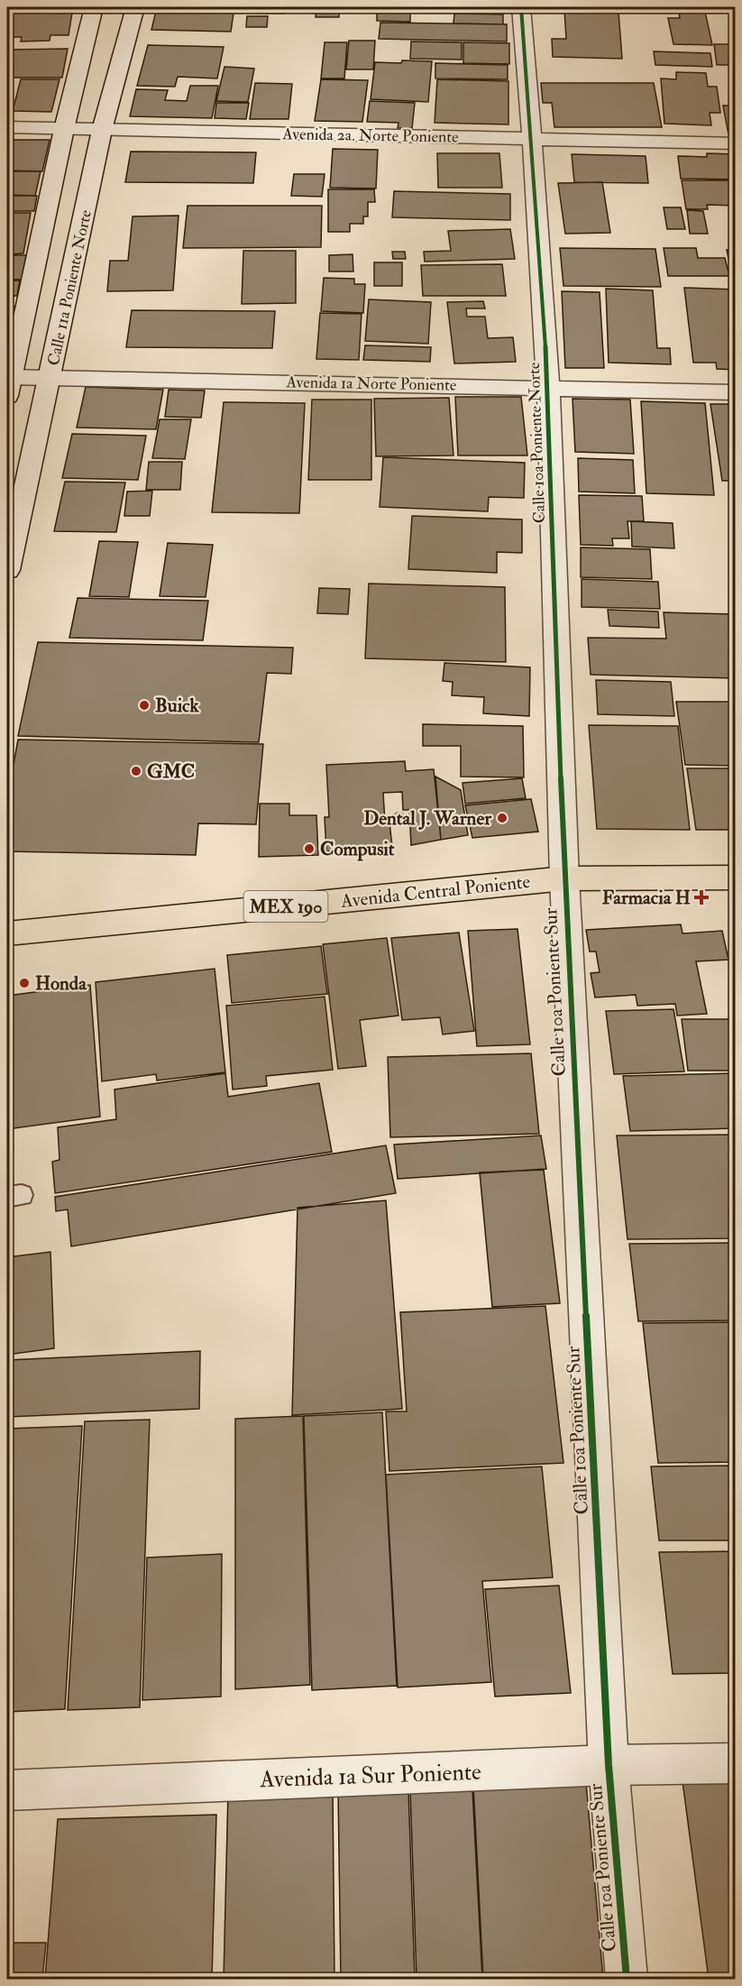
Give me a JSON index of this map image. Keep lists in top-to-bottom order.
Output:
{
  "streets": {
    "main road": ["Avenida Central Poniente", "MEX 190"],
    "street": [
      "Avenida 2a. Norte Poniente",
      "Calle 11a Poniente Norte",
      "Avenida 1a Norte Poniente",
      "Calle 10a Poniente Norte",
      "Calle 10a Poniente Sur",
      "Avenida 1a Sur Poniente"
    ]
  },
  "crossings": [
    ["Avenida 2a. Norte Poniente", "Calle 11a Poniente Norte"],
    ["Avenida 2a. Norte Poniente", "Calle 10a Poniente Norte"],
    ["Calle 11a Poniente Norte", "Avenida 1a Norte Poniente"],
    ["Avenida 1a Norte Poniente", "Calle 10a Poniente Norte"],
    ["Calle 10a Poniente Norte", "Avenida Central Poniente"],
    ["Calle 10a Poniente Norte", "Calle 10a Poniente Sur"],
    ["Avenida Central Poniente", "Calle 10a Poniente Sur"],
    ["Calle 10a Poniente Sur", "Avenida 1a Sur Poniente"]
  ],
  "places": {
    "other": [
      "Buick",
      "GMC",
      "Dental J. Warner",
      "Compusit",
      "Honda"
    ],
    "health": ["Farmacia H"]
  }
}
